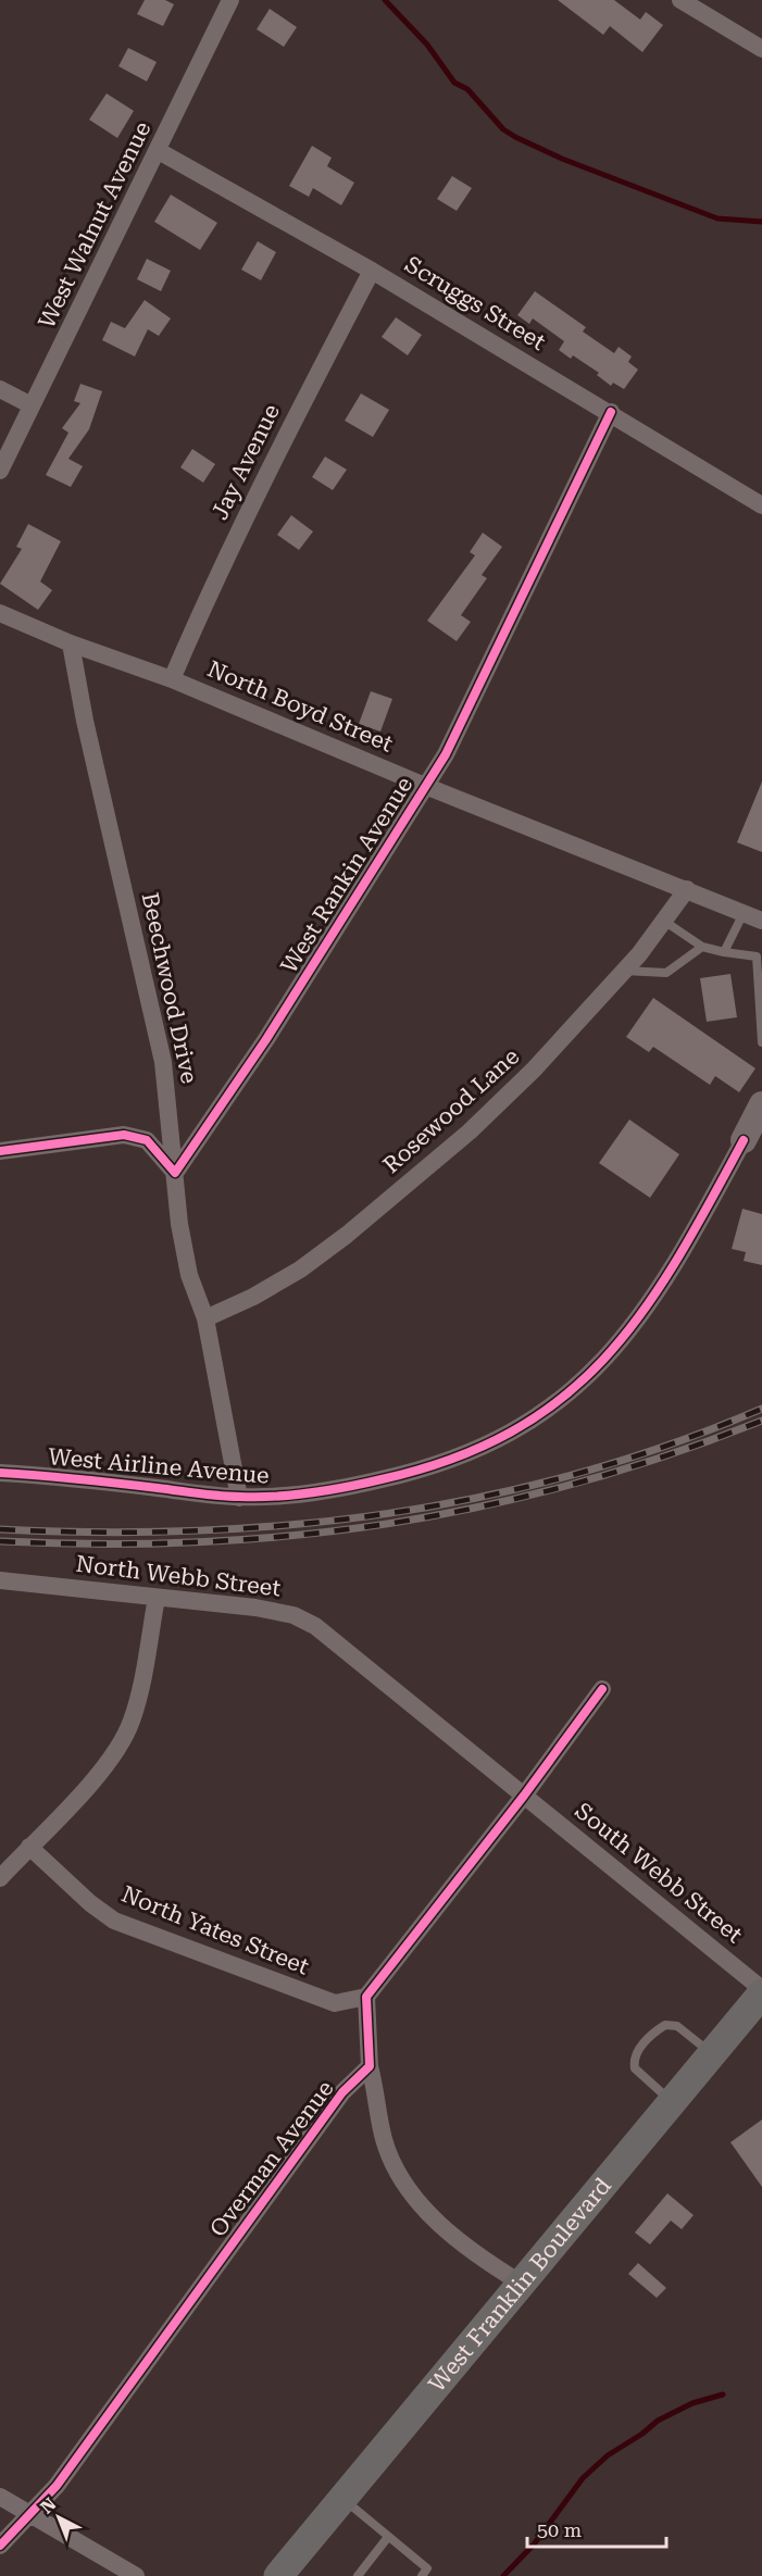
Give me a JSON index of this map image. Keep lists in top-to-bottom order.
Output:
{
  "streets": {
    "main road": ["West Franklin Boulevard"],
    "street": [
      "West Walnut Avenue",
      "Scruggs Street",
      "Jay Avenue",
      "North Boyd Street",
      "West Rankin Avenue",
      "Beechwood Drive",
      "Rosewood Lane",
      "West Airline Avenue",
      "North Webb Street",
      "South Webb Street",
      "North Yates Street",
      "Overman Avenue"
    ]
  },
  "crossings": [
    ["West Walnut Avenue", "Scruggs Street"],
    ["Scruggs Street", "Jay Avenue"],
    ["Scruggs Street", "West Rankin Avenue"],
    ["Jay Avenue", "North Boyd Street"],
    ["North Boyd Street", "West Rankin Avenue"],
    ["North Boyd Street", "Beechwood Drive"],
    ["North Boyd Street", "Rosewood Lane"],
    ["West Rankin Avenue", "Beechwood Drive"],
    ["Beechwood Drive", "Rosewood Lane"],
    ["Beechwood Drive", "West Airline Avenue"],
    ["North Webb Street", "South Webb Street"],
    ["South Webb Street", "West Franklin Boulevard"]
  ],
  "scale_bar": "50 m",
  "north": "top left"
}
